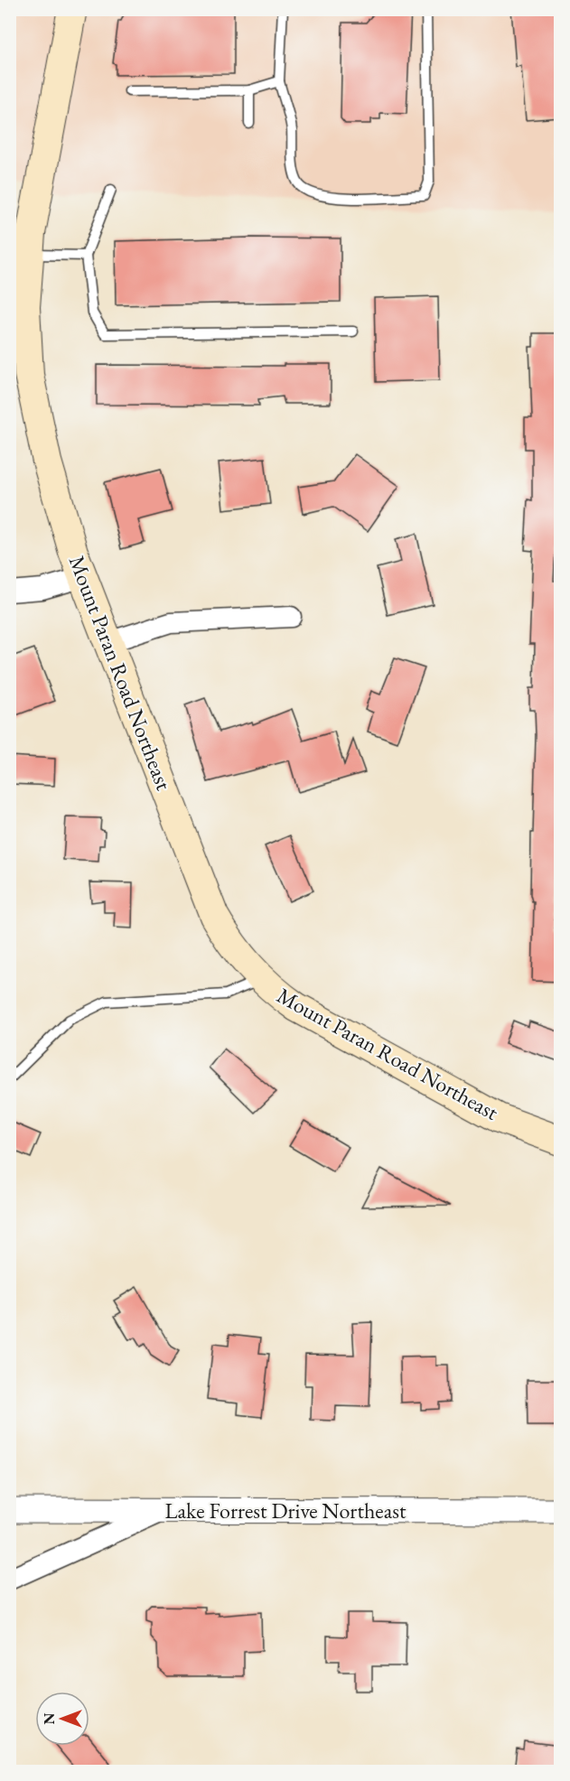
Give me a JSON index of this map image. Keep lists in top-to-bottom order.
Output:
{
  "streets": {
    "main road": ["Mount Paran Road Northeast"],
    "street": ["Lake Forrest Drive Northeast"]
  },
  "north": "left"
}
